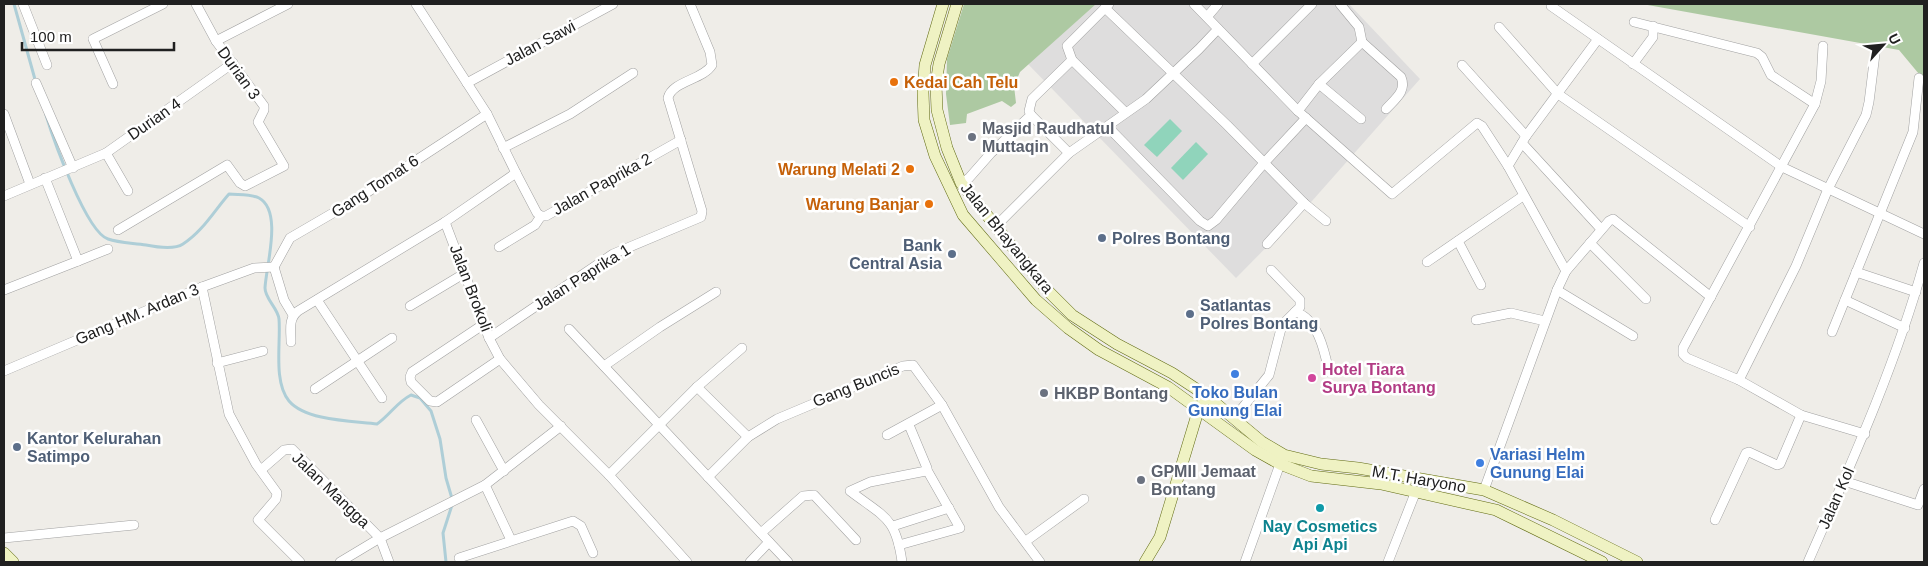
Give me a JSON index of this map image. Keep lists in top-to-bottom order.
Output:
{
  "streets": {
    "main road": ["Jalan Bhayangkara", "M.T. Haryono"],
    "street": [
      "Jalan Sawi",
      "Durian 3",
      "Durian 4",
      "Jalan Paprika 2",
      "Gang Tomat 6",
      "Jalan Paprika 1",
      "Jalan Brokoli",
      "Gang HM. Ardan 3",
      "Gang Buncis",
      "Jalan Mangga",
      "Jalan Kol"
    ]
  },
  "crossings": [
    ["Durian 3", "Durian 4"],
    ["Jalan Paprika 2", "Jalan Paprika 1"],
    ["Gang Tomat 6", "Gang HM. Ardan 3"],
    ["Jalan Bhayangkara", "M.T. Haryono"],
    ["Jalan Paprika 1", "Jalan Brokoli"]
  ],
  "places": [
    "Kedai Cah Telu",
    "Masjid Raudhatul Muttaqin",
    "Warung Melati 2",
    "Warung Banjar",
    "Polres Bontang",
    "Bank Central Asia",
    "Satlantas Polres Bontang",
    "Toko Bulan Gunung Elai",
    "Hotel Tiara Surya Bontang",
    "HKBP Bontang",
    "Kantor Kelurahan Satimpo",
    "Variasi Helm Gunung Elai",
    "GPMII Jemaat Bontang",
    "Nay Cosmetics Api Api"
  ],
  "scale_bar": "100 m",
  "north": "top right"
}
